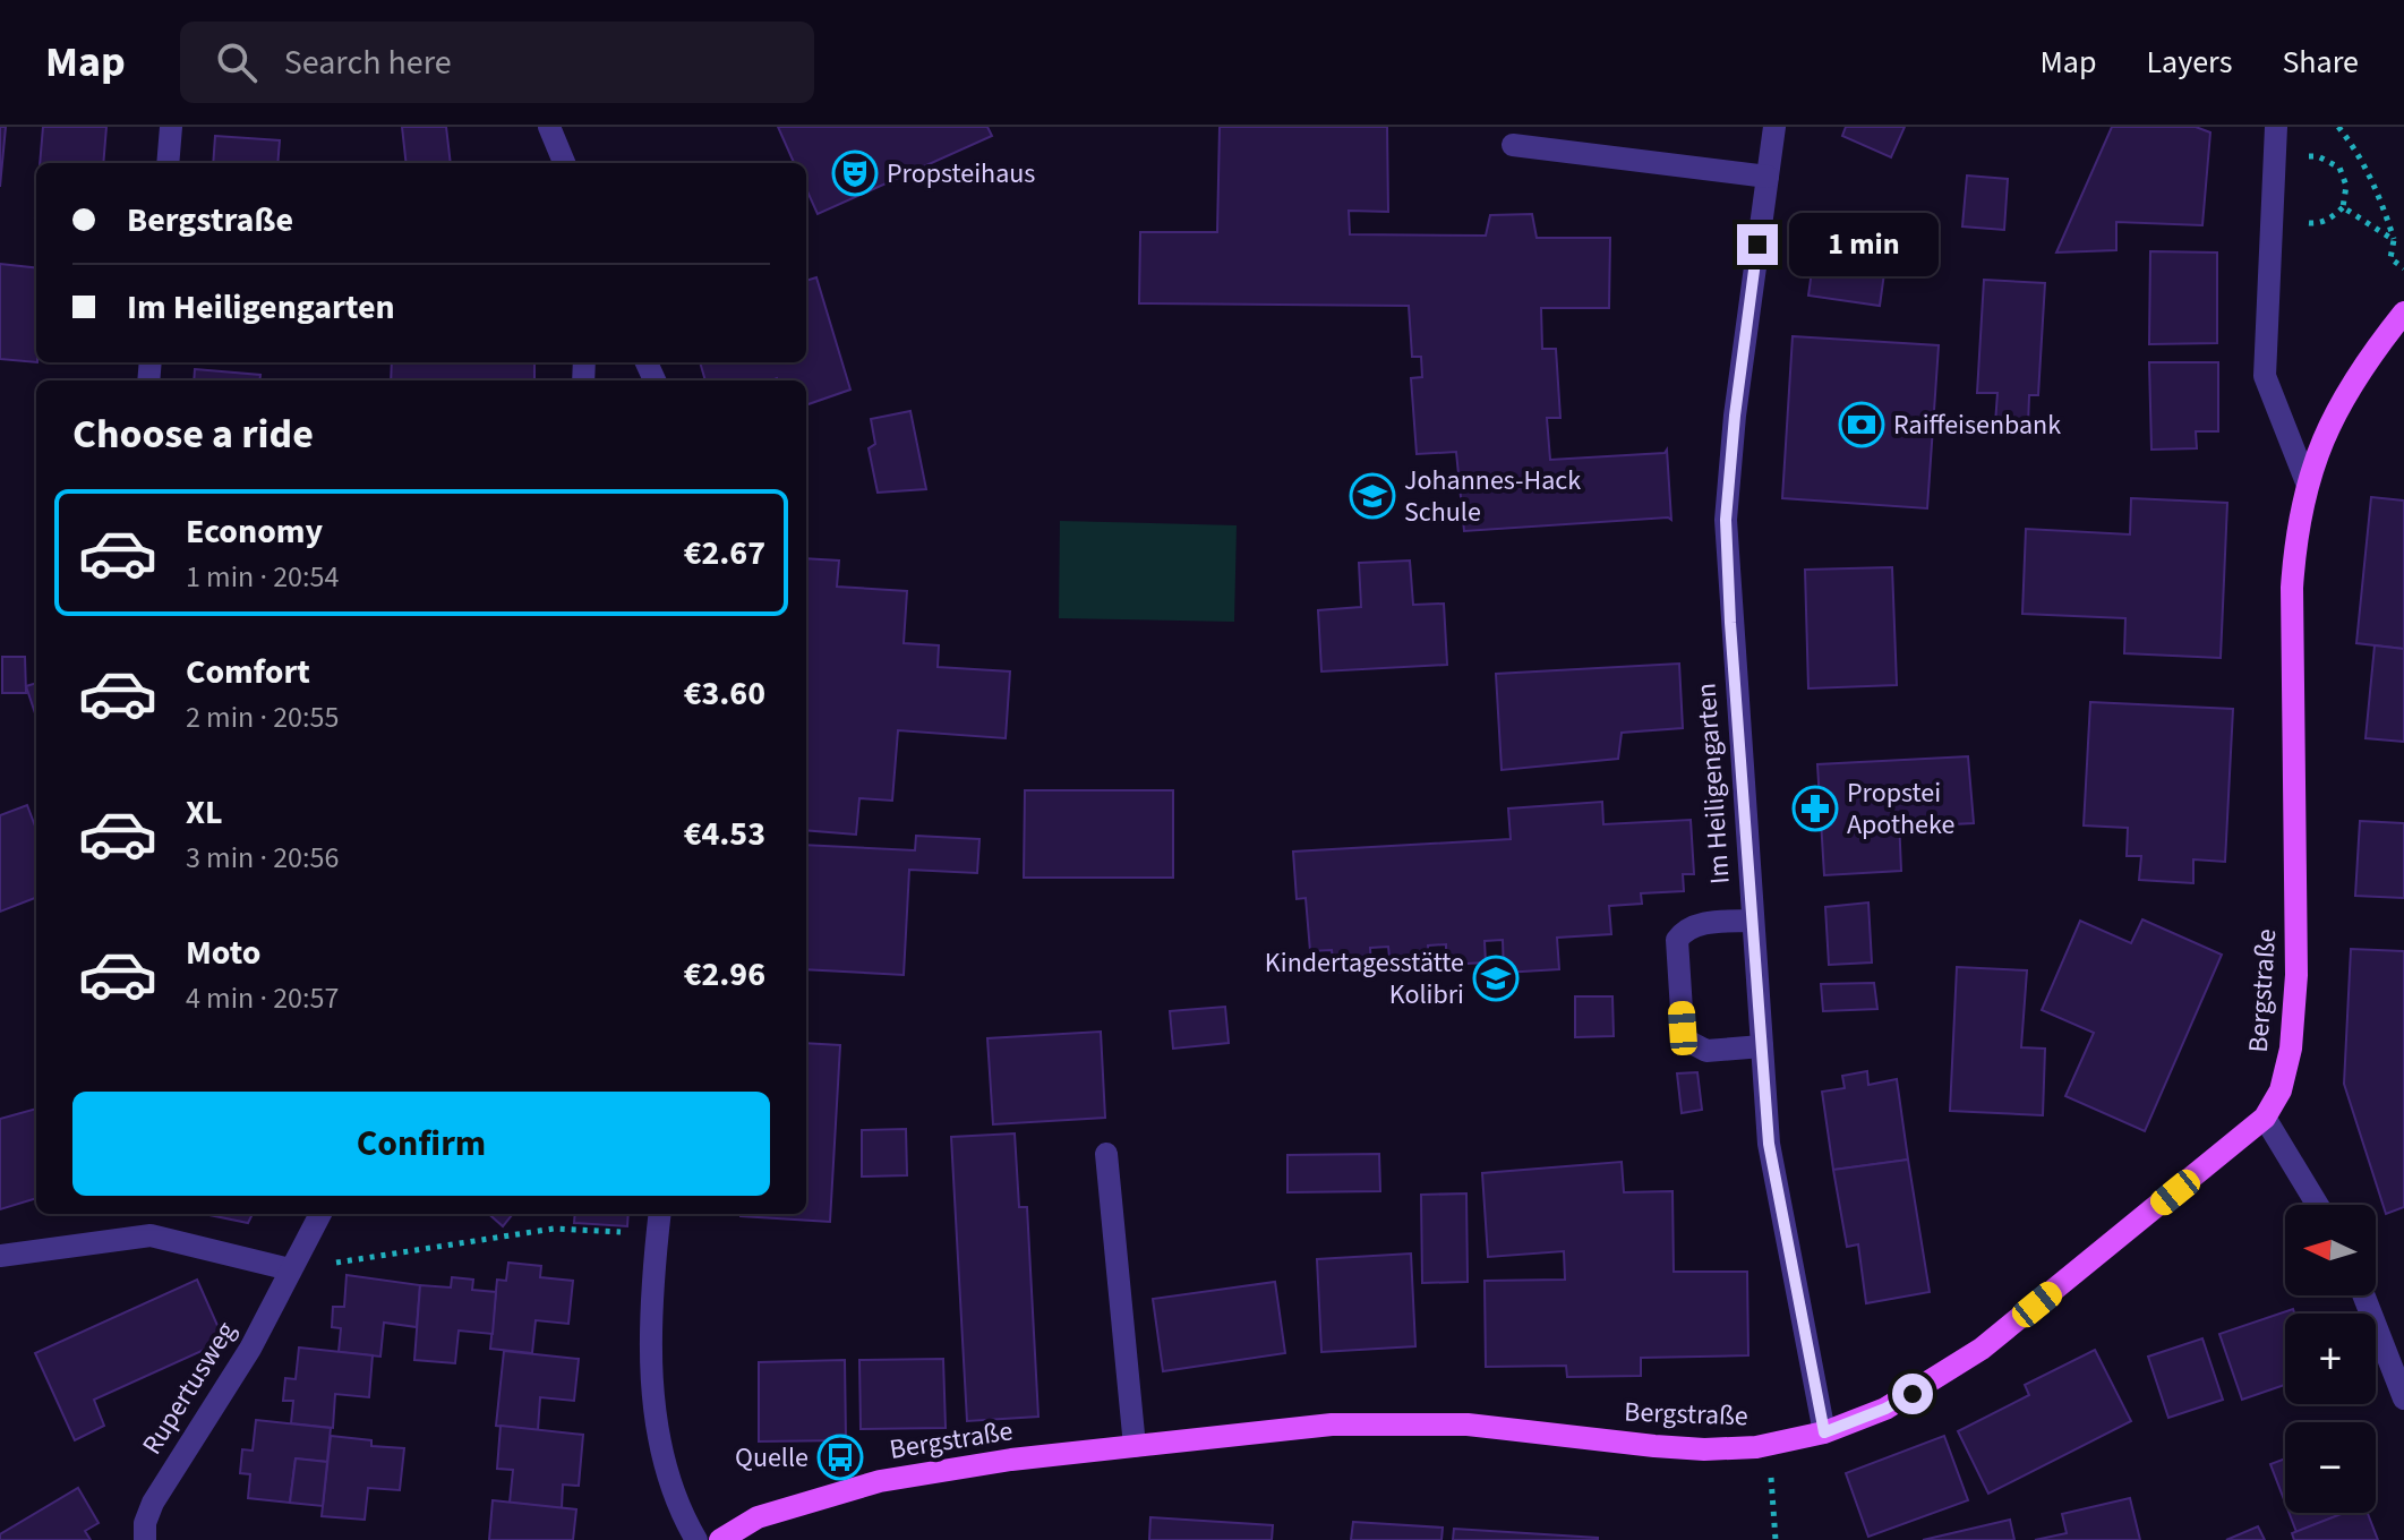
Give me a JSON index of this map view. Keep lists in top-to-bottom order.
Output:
{
  "streets": {
    "main road": ["Bergstraße"],
    "street": ["Im Heiligengarten", "Rupertusweg"]
  },
  "crossings": [
    ["Im Heiligengarten", "Bergstraße"]
  ],
  "places": {
    "theatre": ["Propsteihaus"],
    "bank": ["Raiffeisenbank"],
    "school or university": ["Johannes-Hack Schule", "Kindertagesstätte Kolibri"],
    "pharmacy": ["Propstei Apotheke"],
    "bus stop": ["Quelle"]
  },
  "north": "left",
  "page": {
    "header": "Map",
    "search": "Search here",
    "nav": ["Map", "Layers", "Share"],
    "banner": ["Bergstraße", "Im Heiligengarten"],
    "bubble": "1 min",
    "heading": "Choose a ride",
    "list": [
      {
        "name": "Economy",
        "note": "1 min · 20:54",
        "value": "€2.67"
      },
      {
        "name": "Comfort",
        "note": "2 min · 20:55",
        "value": "€3.60"
      },
      {
        "name": "XL",
        "note": "3 min · 20:56",
        "value": "€4.53"
      },
      {
        "name": "Moto",
        "note": "4 min · 20:57",
        "value": "€2.96"
      }
    ],
    "buttons": "Confirm",
    "map_buttons": ["+", "−"]
  }
}
